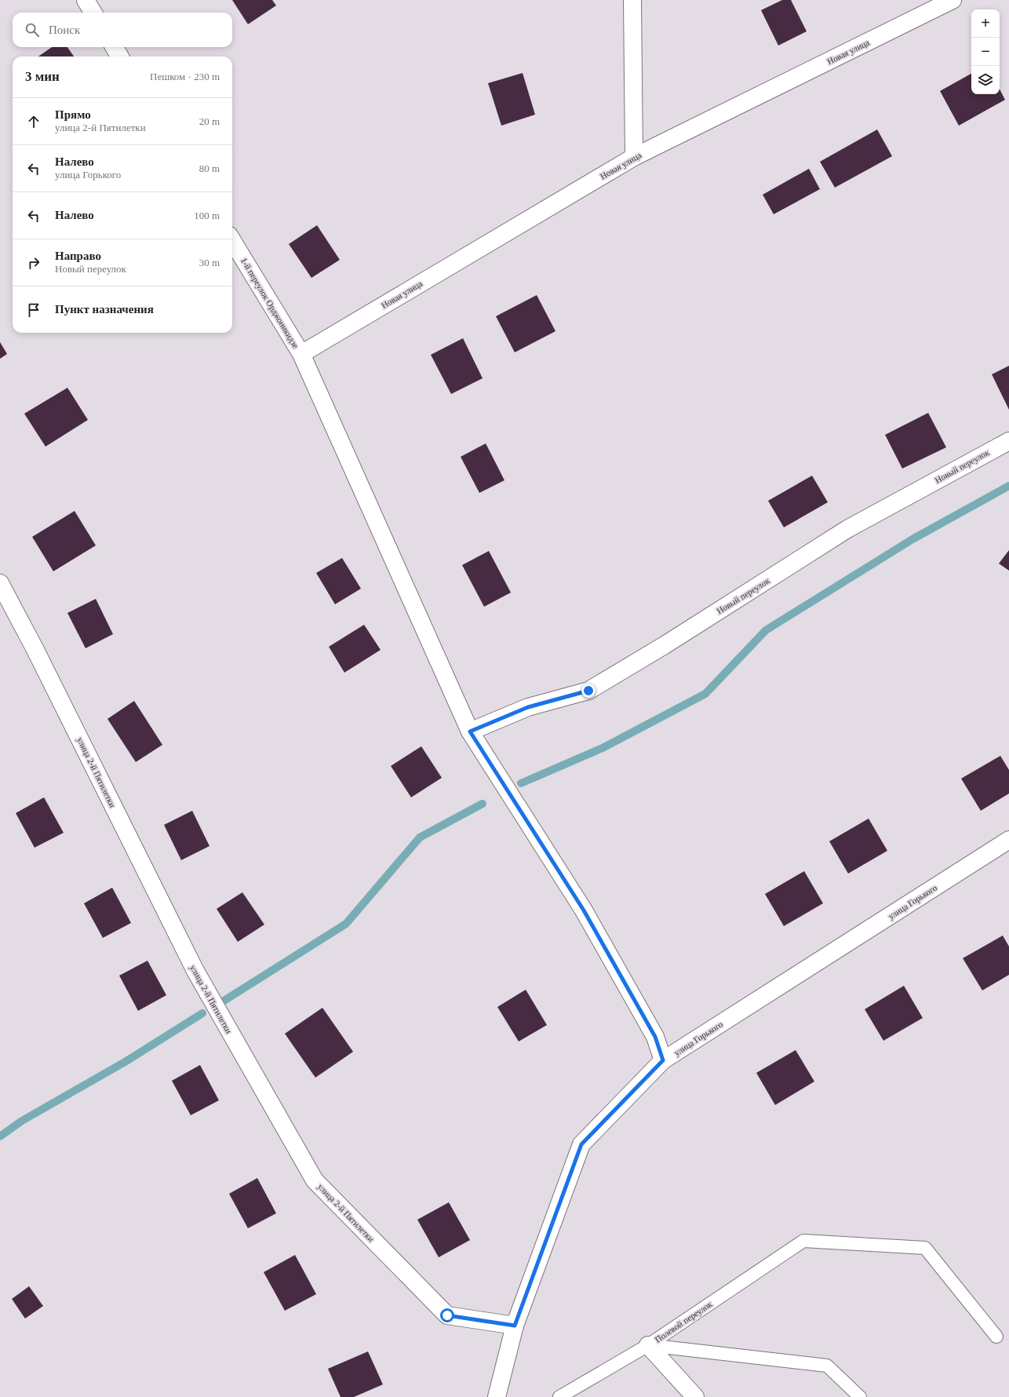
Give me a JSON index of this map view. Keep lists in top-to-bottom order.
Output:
{
  "streets": {
    "street": [
      "Новая улица",
      "1-й переулок Орджоникидзе",
      "Новый переулок",
      "улица 2-й Пятилетки",
      "улица Горького"
    ],
    "lane": ["Полевой переулок"]
  },
  "crossings": [
    ["Новая улица", "1-й переулок Орджоникидзе"],
    ["1-й переулок Орджоникидзе", "Новый переулок"],
    ["1-й переулок Орджоникидзе", "улица Горького"],
    ["улица 2-й Пятилетки", "улица Горького"]
  ],
  "page": {
    "map_buttons": ["+", "−"],
    "search": "Поиск",
    "heading": ["3 мин", "Пешком · 230 m"],
    "list": [
      ["Прямо", "улица 2-й Пятилетки", "20 m"],
      ["Налево", "улица Горького", "80 m"],
      ["Налево", "100 m"],
      ["Направо", "Новый переулок", "30 m"],
      "Пункт назначения"
    ]
  }
}
